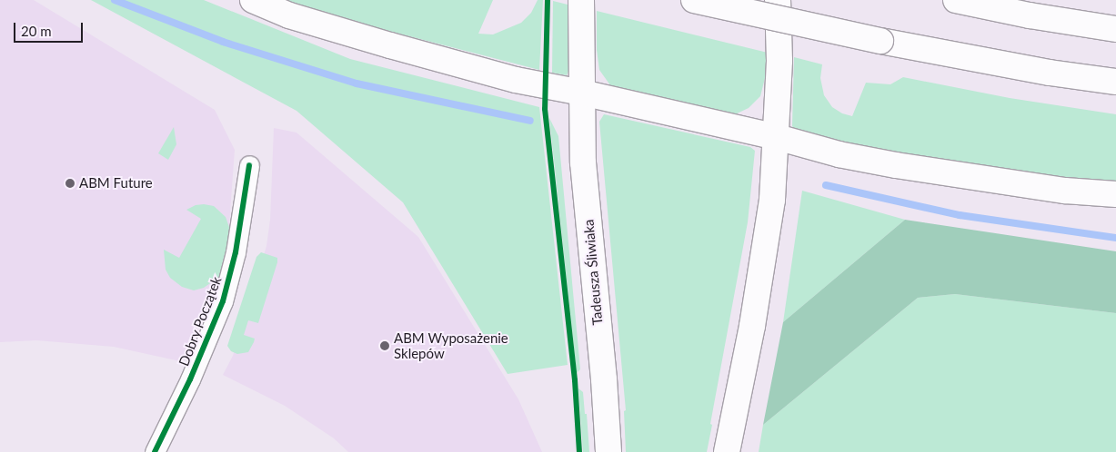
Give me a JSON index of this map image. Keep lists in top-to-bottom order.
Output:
{
  "streets": {
    "main road": ["Tadeusza Śliwiaka"],
    "street": ["Dobry Początek"]
  },
  "places": ["ABM Future", "ABM Wyposażenie Sklepów"],
  "scale_bar": "20 m"
}
